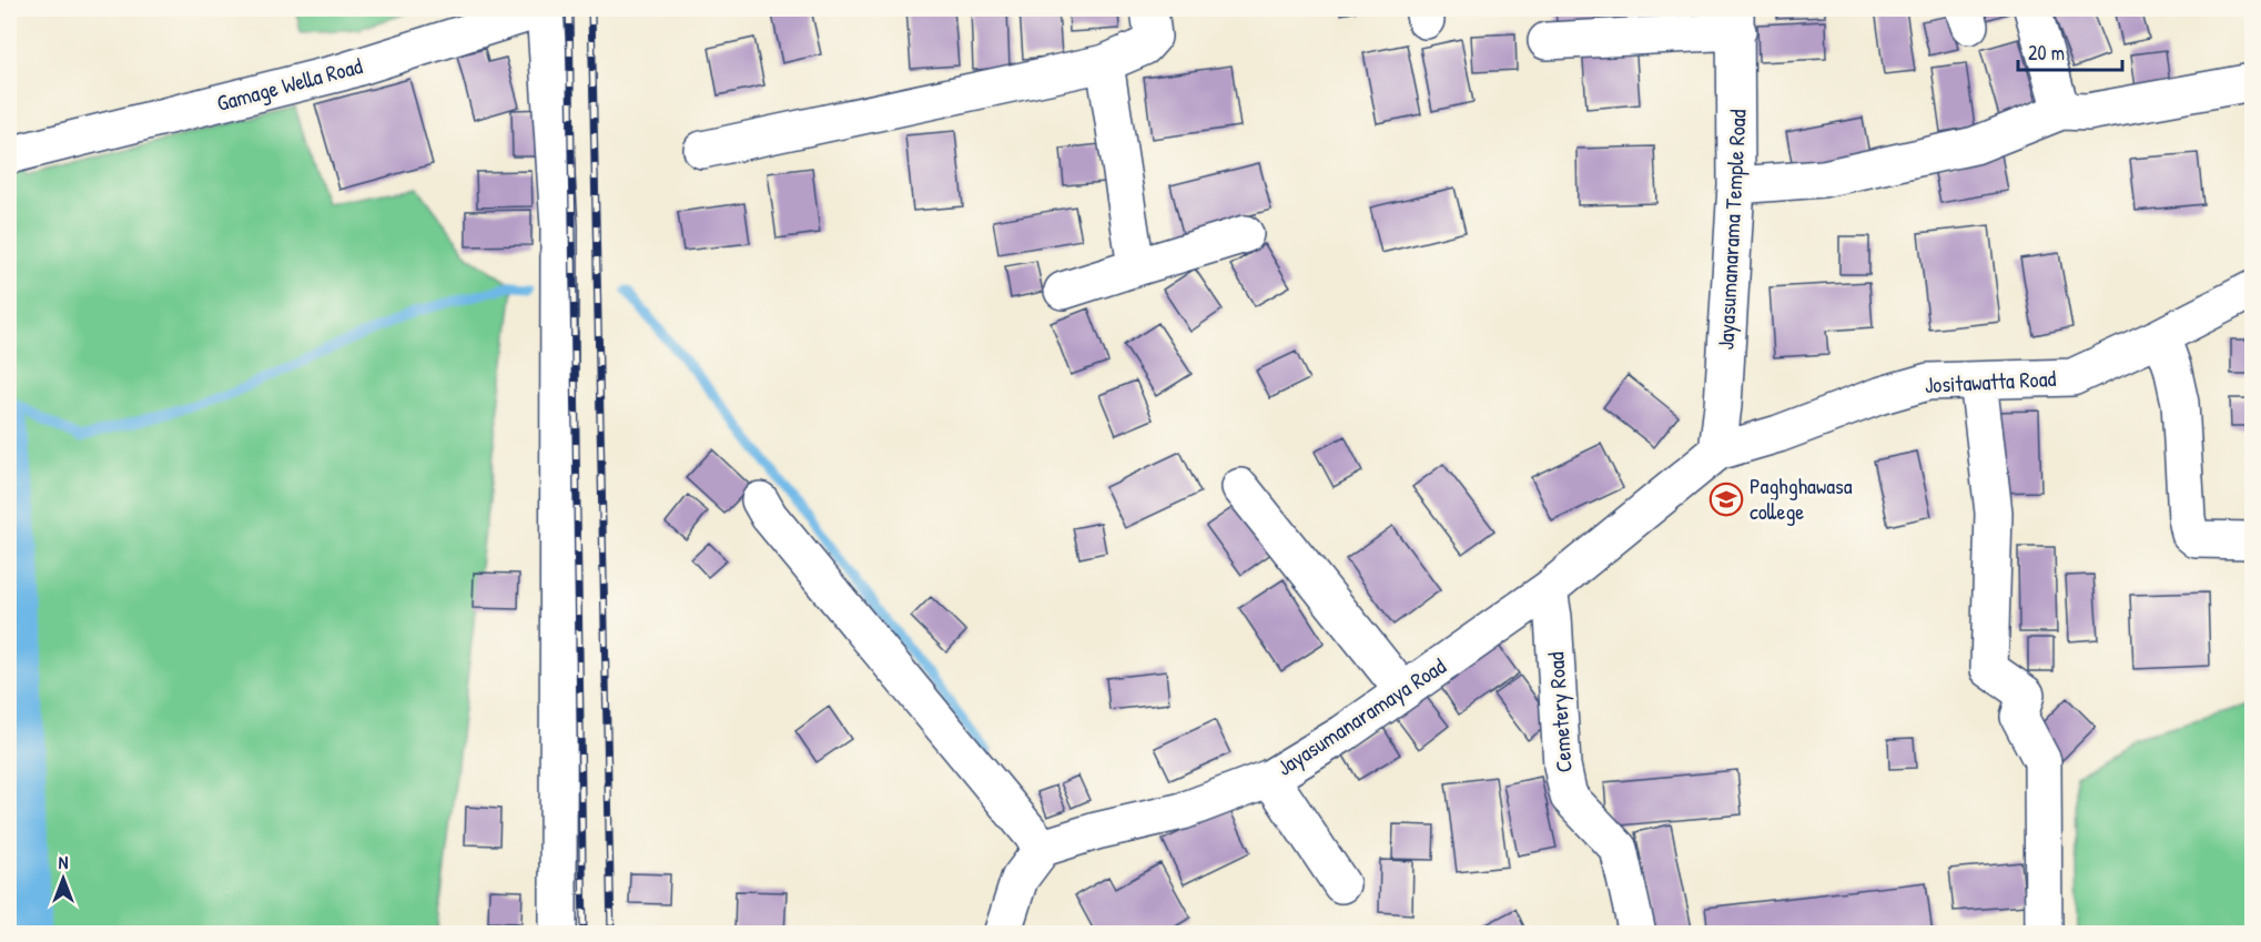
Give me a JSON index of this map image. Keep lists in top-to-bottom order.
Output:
{
  "streets": {
    "street": [
      "Gamage Wella Road",
      "Jayasumanarama Temple Road",
      "Jositawatta Road",
      "Cemetery Road",
      "Jayasumanaramaya Road"
    ]
  },
  "crossings": [
    ["Jayasumanarama Temple Road", "Jositawatta Road"],
    ["Jayasumanarama Temple Road", "Jayasumanaramaya Road"],
    ["Jositawatta Road", "Jayasumanaramaya Road"],
    ["Cemetery Road", "Jayasumanaramaya Road"]
  ],
  "places": {
    "school or university": ["Paghghawasa college"]
  },
  "scale_bar": "20 m",
  "north": "top"
}
